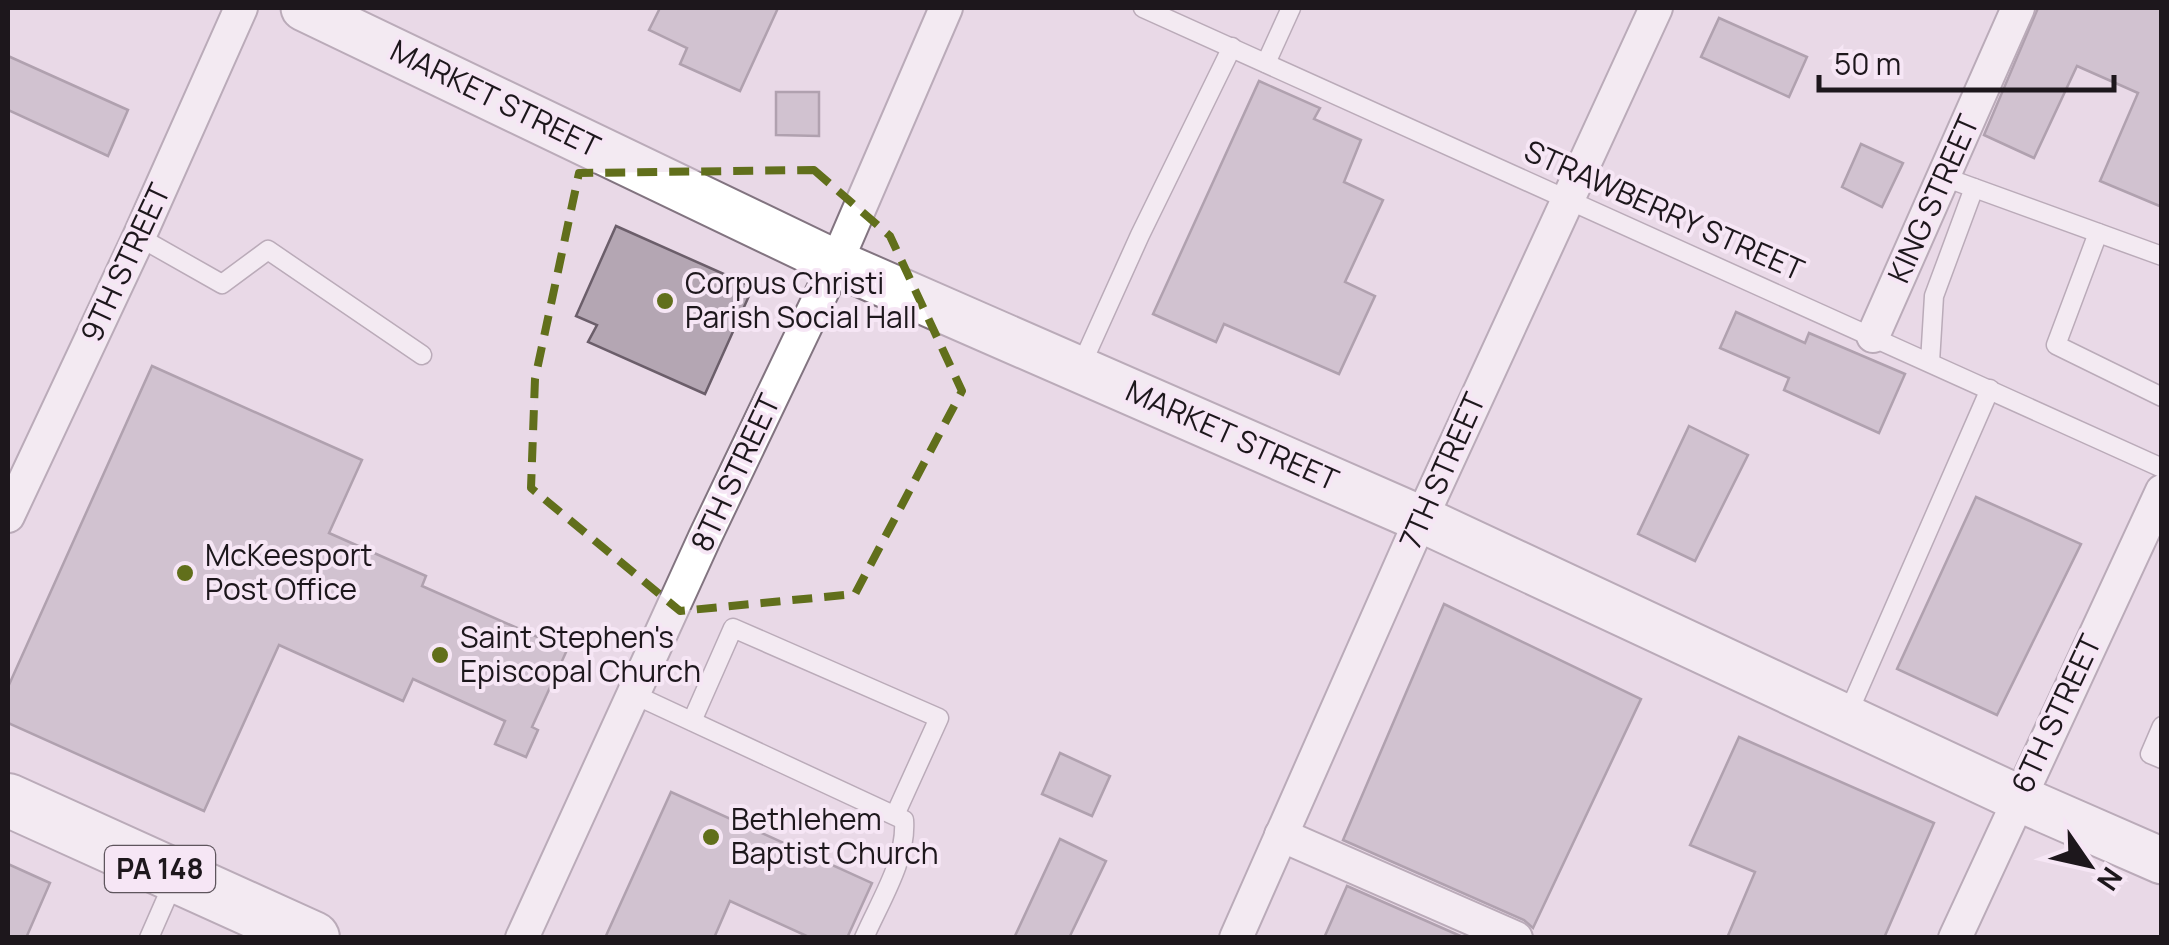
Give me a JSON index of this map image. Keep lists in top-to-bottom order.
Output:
{
  "streets": {
    "main road": ["MARKET STREET", "PA 148"],
    "street": [
      "KING STREET",
      "9TH STREET",
      "7TH STREET",
      "8TH STREET",
      "6TH STREET"
    ],
    "lane": ["STRAWBERRY STREET"]
  },
  "crossings": [
    ["MARKET STREET", "7TH STREET"],
    ["MARKET STREET", "8TH STREET"],
    ["MARKET STREET", "6TH STREET"],
    ["KING STREET", "STRAWBERRY STREET"],
    ["STRAWBERRY STREET", "7TH STREET"]
  ],
  "places": [
    "Corpus Christi Parish Social Hall",
    "McKeesport Post Office",
    "Saint Stephen's Episcopal Church",
    "Bethlehem Baptist Church"
  ],
  "scale_bar": "50 m",
  "north": "bottom right"
}
